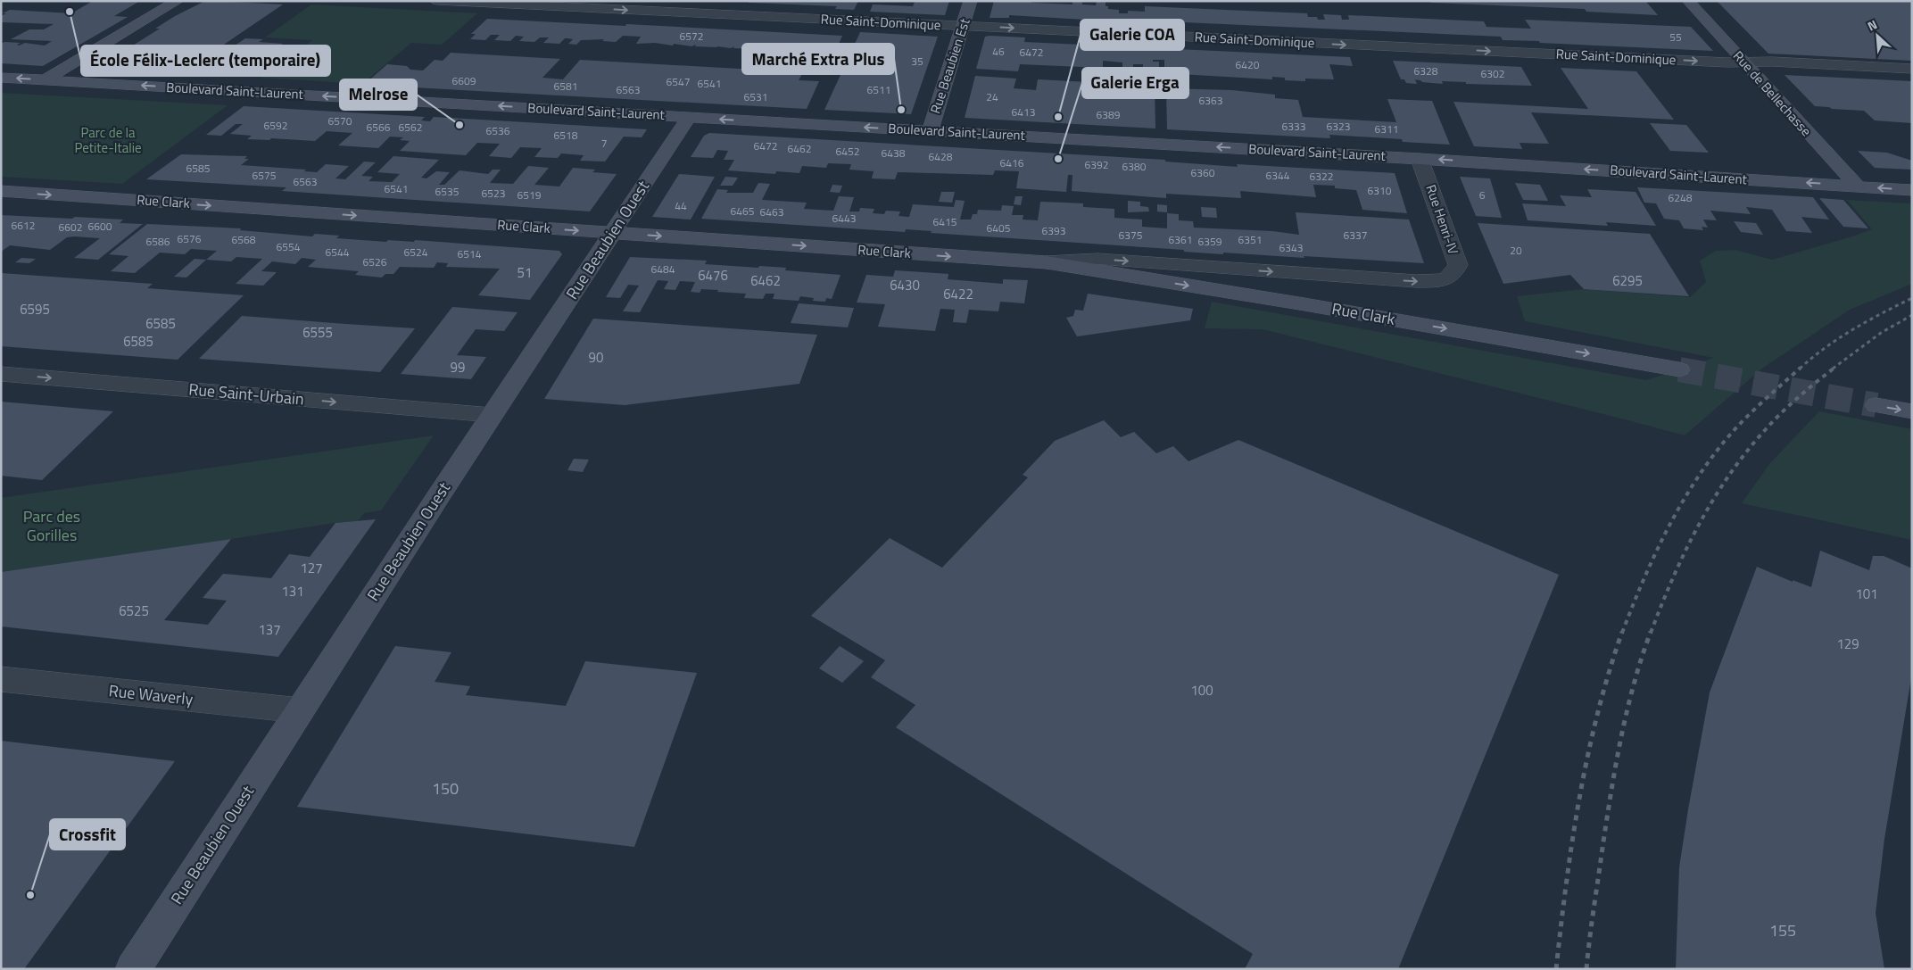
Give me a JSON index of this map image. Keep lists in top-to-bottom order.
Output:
{
  "streets": {
    "main road": [
      "Rue Beaubien Est",
      "Boulevard Saint-Laurent",
      "Rue de Bellechasse",
      "Rue Clark",
      "Rue Beaubien Ouest"
    ],
    "street": [
      "Rue Saint-Dominique",
      "Rue Henri-IV",
      "Rue Saint-Urbain",
      "Rue Waverly"
    ]
  },
  "crossings": [
    ["Rue Saint-Dominique", "Rue Beaubien Est"],
    ["Rue Saint-Dominique", "Rue de Bellechasse"],
    ["Rue Beaubien Est", "Boulevard Saint-Laurent"],
    ["Boulevard Saint-Laurent", "Rue de Bellechasse"],
    ["Boulevard Saint-Laurent", "Rue Henri-IV"],
    ["Boulevard Saint-Laurent", "Rue Beaubien Ouest"],
    ["Rue Clark", "Rue Henri-IV"],
    ["Rue Clark", "Rue Beaubien Ouest"],
    ["Rue Beaubien Ouest", "Rue Saint-Urbain"],
    ["Rue Beaubien Ouest", "Rue Waverly"]
  ],
  "one_way": [
    "Rue Saint-Dominique",
    "Boulevard Saint-Laurent",
    "Rue Clark",
    "Rue Saint-Urbain"
  ],
  "parks": ["Parc de la Petite-Italie", "Parc des Gorilles"],
  "places": [
    "École Félix-Leclerc (temporaire)",
    "Marché Extra Plus",
    "Galerie COA",
    "Melrose",
    "Galerie Erga",
    "Crossfit"
  ],
  "house_numbers": [
    "6572",
    "55",
    "46",
    "6472",
    "35",
    "6420",
    "6328",
    "6302",
    "6609",
    "6547",
    "6541",
    "6581",
    "6563",
    "6511",
    "6531",
    "24",
    "6363",
    "6413",
    "6389",
    "6570",
    "6592",
    "6333",
    "6323",
    "6566",
    "6562",
    "6311",
    "6536",
    "6518",
    "7",
    "6472",
    "6462",
    "6452",
    "6438",
    "6428",
    "6416",
    "6392",
    "6380",
    "6585",
    "6360",
    "6575",
    "6344",
    "6322",
    "6563",
    "6541",
    "6310",
    "6535",
    "6523",
    "6519",
    "6",
    "6248",
    "44",
    "6465",
    "6463",
    "6443",
    "6415",
    "6612",
    "6600",
    "6602",
    "6405",
    "6393",
    "6375",
    "6337",
    "6576",
    "6568",
    "6361",
    "6351",
    "6586",
    "6359",
    "6554",
    "6343",
    "20",
    "6544",
    "6524",
    "6514",
    "6526",
    "6484",
    "51",
    "6476",
    "6462",
    "6295",
    "6430",
    "6422",
    "6595",
    "6585",
    "6555",
    "6585",
    "90",
    "99",
    "127",
    "131",
    "101",
    "6525",
    "137",
    "129",
    "100",
    "150",
    "155"
  ],
  "north": "top left"
}
